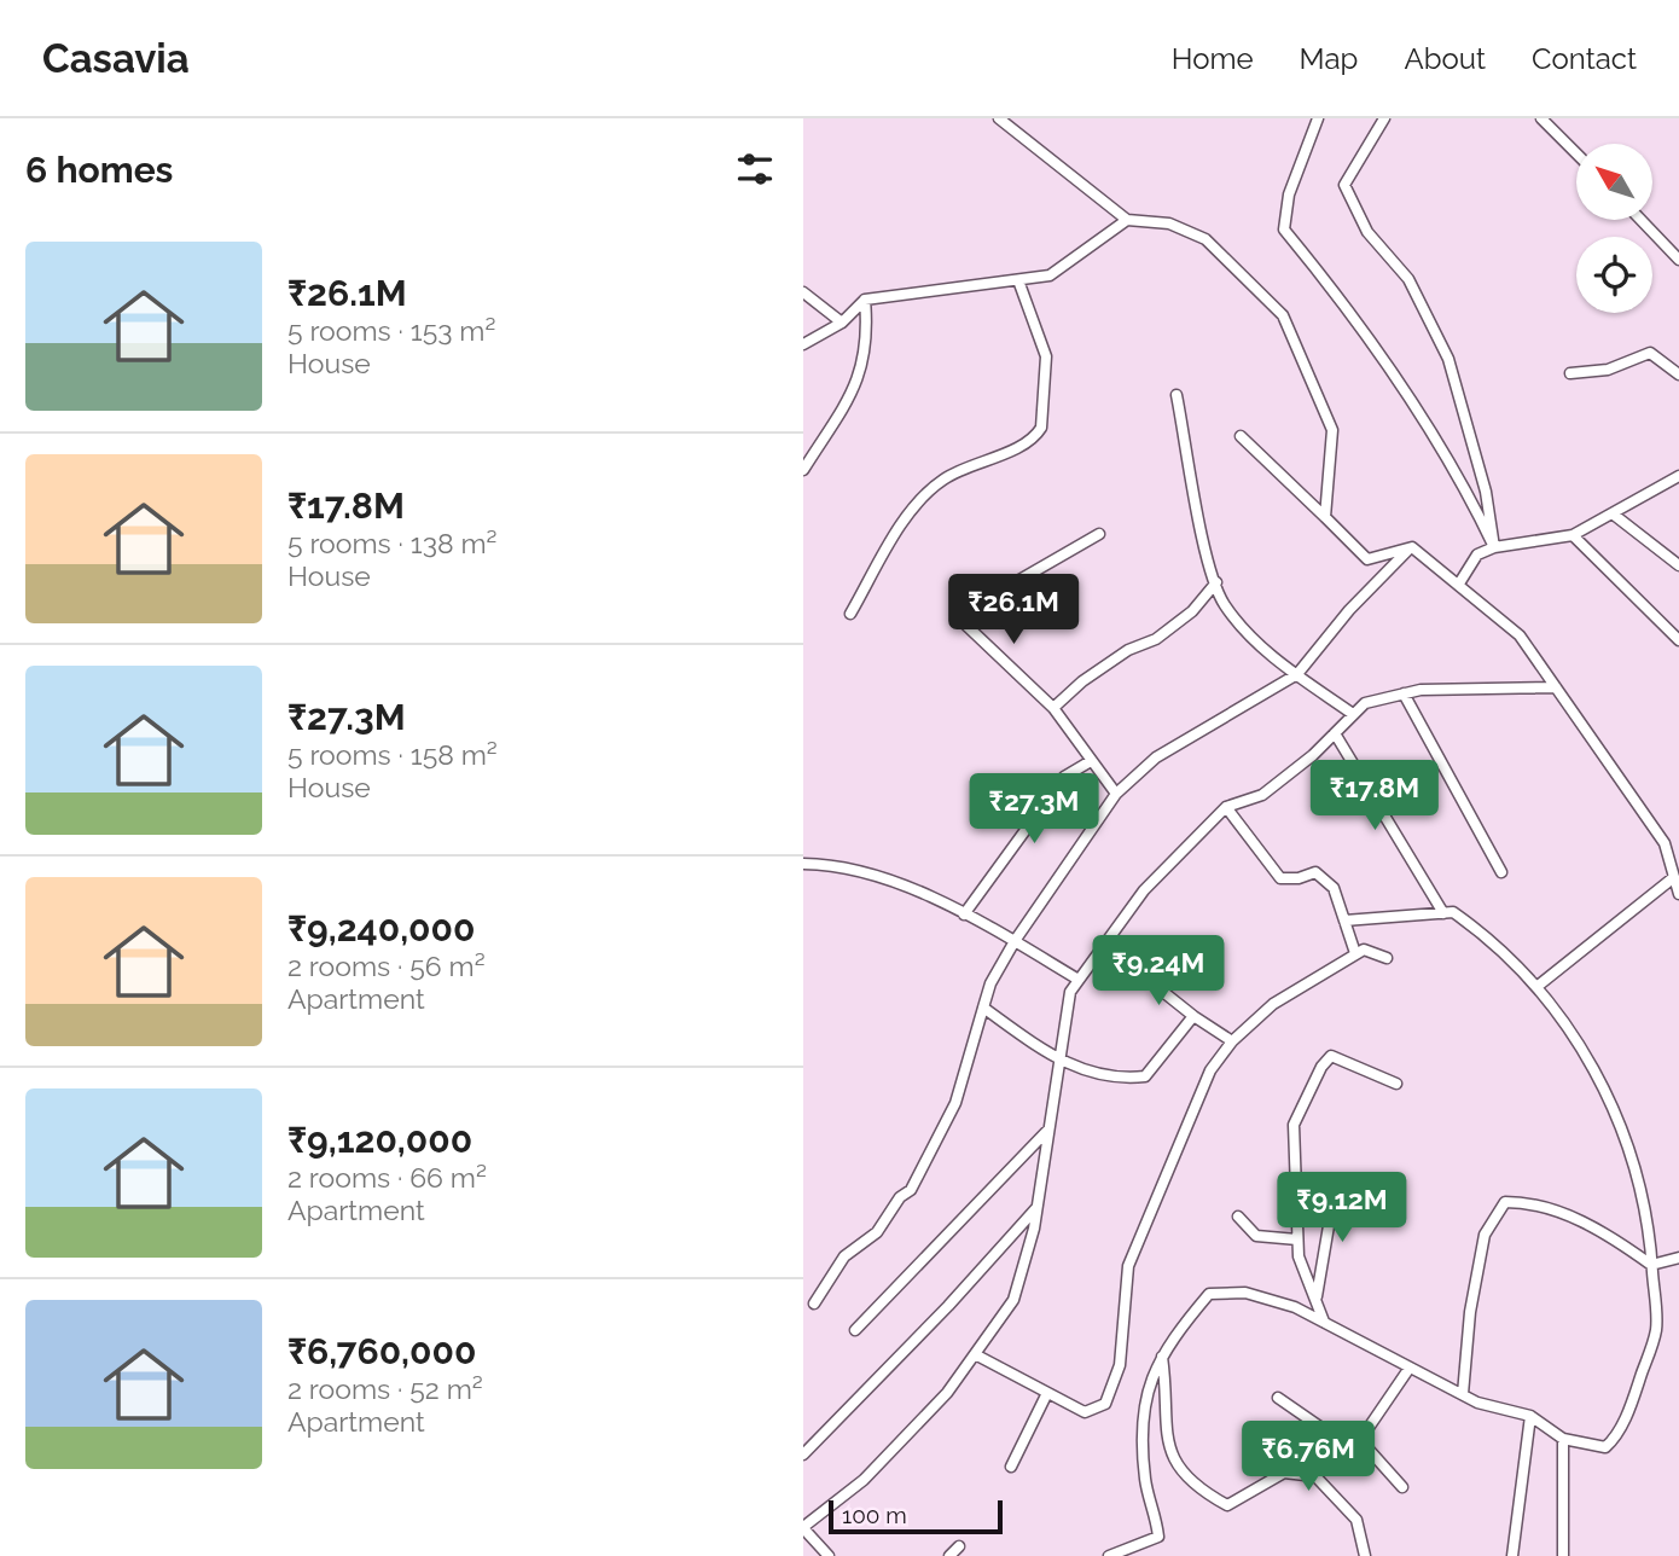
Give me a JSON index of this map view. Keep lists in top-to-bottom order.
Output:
{
  "scale_bar": "100 m",
  "north": "top left",
  "page": {
    "header": "Casavia",
    "nav": [
      "Home",
      "Map",
      "About",
      "Contact"
    ],
    "heading": "6 homes",
    "list": [
      {
        "name": "₹26.1M",
        "note": "5 rooms · 153 m² · House"
      },
      {
        "name": "₹17.8M",
        "note": "5 rooms · 138 m² · House"
      },
      {
        "name": "₹27.3M",
        "note": "5 rooms · 158 m² · House"
      },
      {
        "name": "₹9,240,000",
        "note": "2 rooms · 56 m² · Apartment"
      },
      {
        "name": "₹9,120,000",
        "note": "2 rooms · 66 m² · Apartment"
      },
      {
        "name": "₹6,760,000",
        "note": "2 rooms · 52 m² · Apartment"
      }
    ],
    "price": [
      "₹26.1M",
      "₹17.8M",
      "₹27.3M",
      "₹9.24M",
      "₹9.12M",
      "₹6.76M"
    ],
    "scale": "100 m"
  }
}
